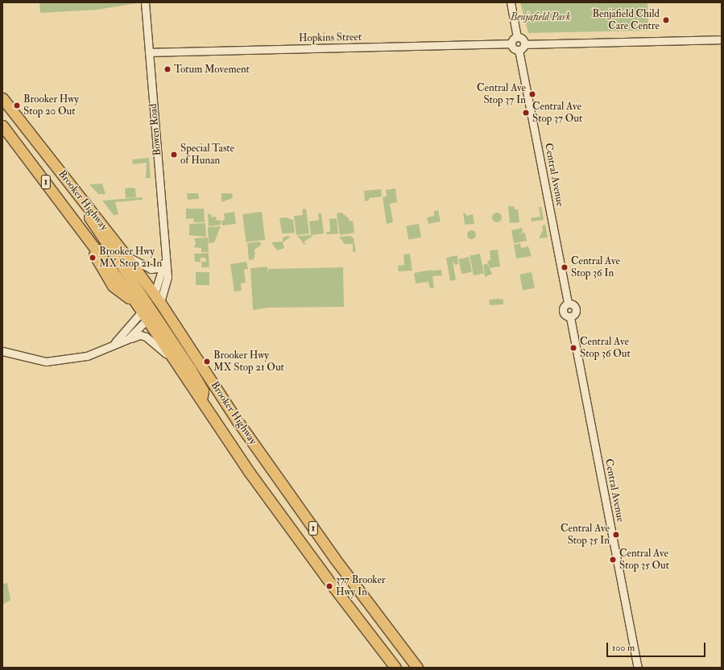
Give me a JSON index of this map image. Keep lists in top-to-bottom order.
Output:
{
  "streets": {
    "highway": ["Bowen Road", "1", "Brooker Highway"],
    "street": ["Hopkins Street", "Central Avenue"]
  },
  "crossings": [
    ["Hopkins Street", "Bowen Road"],
    ["Hopkins Street", "Central Avenue"],
    ["Bowen Road", "Brooker Highway"]
  ],
  "parks": ["Benjafield Park"],
  "places": [
    "Benjafield Child Care Centre",
    "Totum Movement",
    "Central Ave Stop 37 In",
    "Brooker Hwy Stop 20 Out",
    "Central Ave Stop 37 Out",
    "Special Taste of Hunan",
    "Brooker Hwy MX Stop 21 In",
    "Central Ave Stop 36 In",
    "Central Ave Stop 36 Out",
    "Brooker Hwy MX Stop 21 Out",
    "Central Ave Stop 35 In",
    "Central Ave Stop 35 Out",
    "377 Brooker Hwy In"
  ],
  "scale_bar": "100 m"
}
